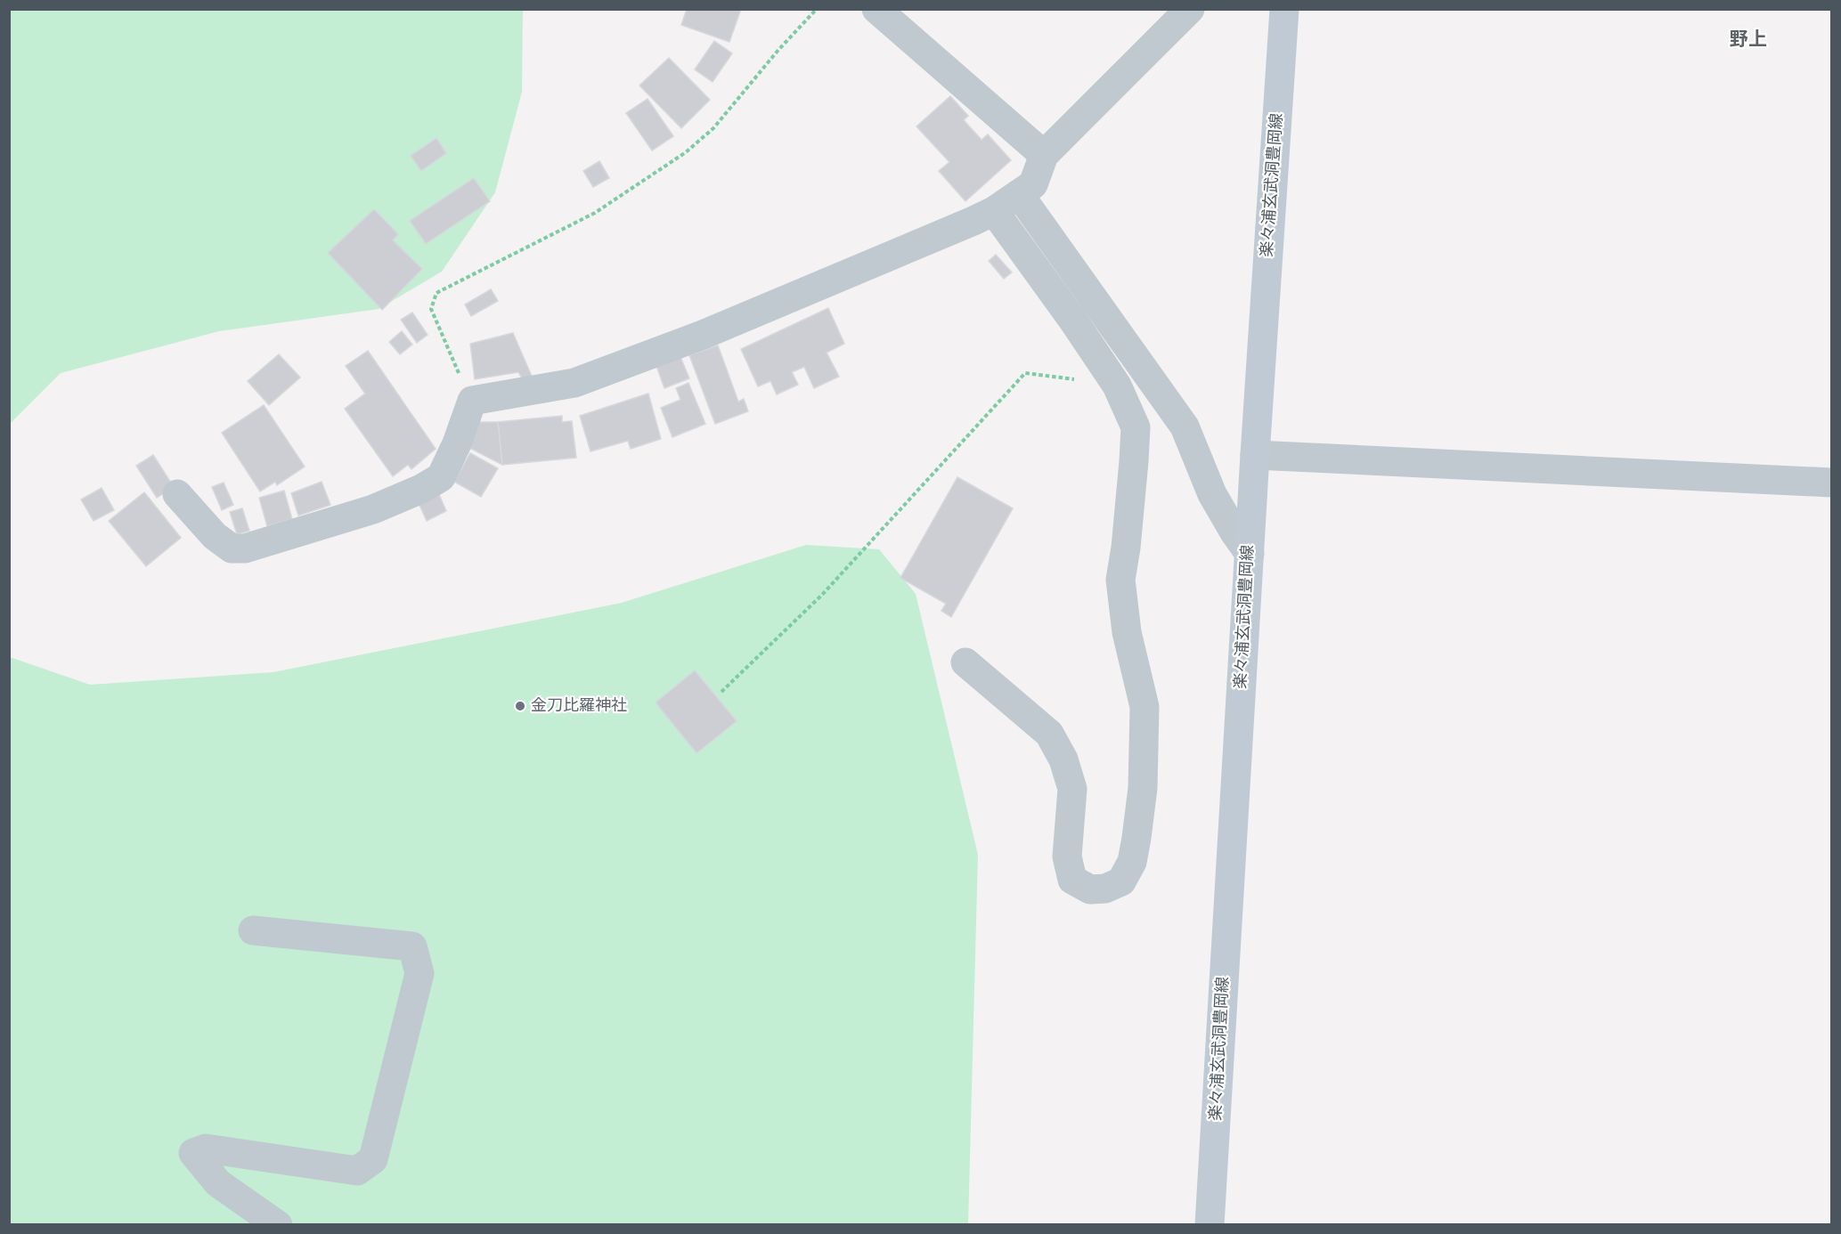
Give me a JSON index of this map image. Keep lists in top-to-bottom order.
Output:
{
  "streets": {
    "main road": ["楽々浦玄武洞豊岡線"]
  },
  "districts": ["野上"],
  "places": ["金刀比羅神社"]
}
